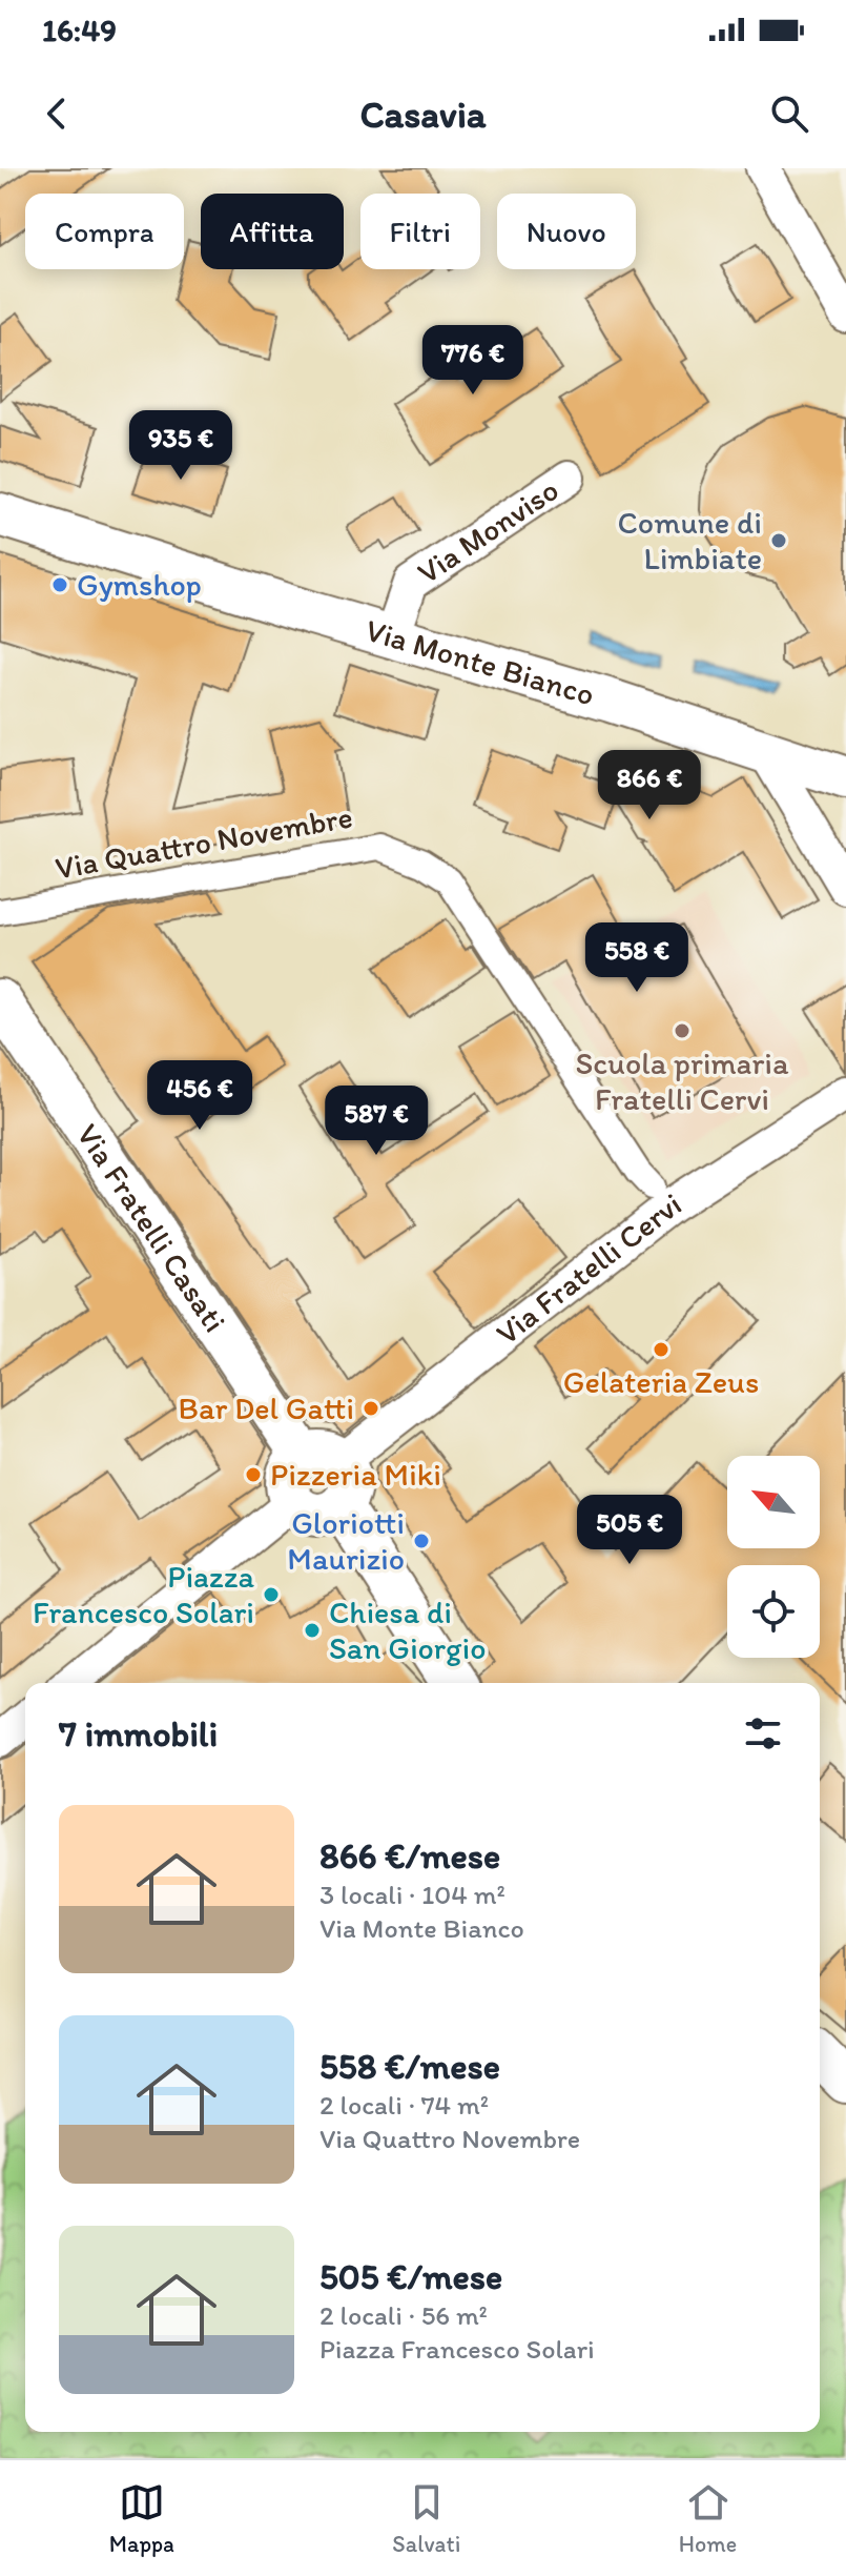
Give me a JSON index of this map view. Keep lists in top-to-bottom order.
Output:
{
  "streets": {
    "street": [
      "Via Monviso",
      "Via Monte Bianco",
      "Via Quattro Novembre",
      "Via Fratelli Casati",
      "Via Fratelli Cervi"
    ]
  },
  "crossings": [
    ["Via Monviso", "Via Monte Bianco"],
    ["Via Fratelli Casati", "Via Fratelli Cervi"]
  ],
  "places": [
    "Comune di Limbiate",
    "Gymshop",
    "Scuola primaria Fratelli Cervi",
    "Gelateria Zeus",
    "Bar Del Gatti",
    "Pizzeria Miki",
    "Gloriotti Maurizio",
    "Piazza Francesco Solari",
    "Chiesa di San Giorgio"
  ],
  "north": "top left",
  "page": {
    "status": "16:49",
    "header": "Casavia",
    "chip": [
      "Compra",
      "Affitta",
      "Filtri",
      "Nuovo"
    ],
    "price": [
      "776 €",
      "935 €",
      "866 €",
      "558 €",
      "456 €",
      "587 €",
      "505 €"
    ],
    "heading": "7 immobili",
    "list": [
      {
        "name": "866 €/mese",
        "note": "3 locali · 104 m² · Via Monte Bianco"
      },
      {
        "name": "558 €/mese",
        "note": "2 locali · 74 m² · Via Quattro Novembre"
      },
      {
        "name": "505 €/mese",
        "note": "2 locali · 56 m² · Piazza Francesco Solari"
      }
    ],
    "tabs": ["Mappa", "Salvati", "Home"]
  }
}
